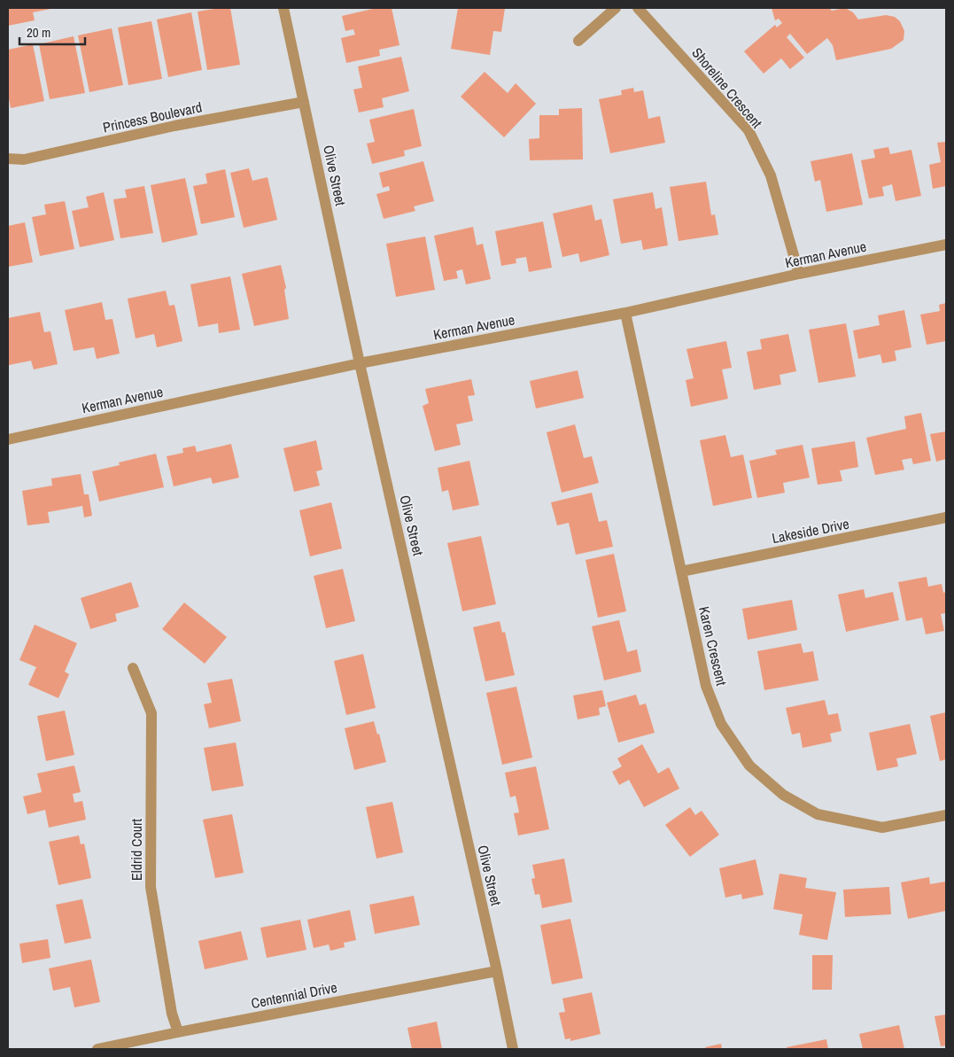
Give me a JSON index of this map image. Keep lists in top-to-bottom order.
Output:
{
  "streets": {
    "street": [
      "Shoreline Crescent",
      "Princess Boulevard",
      "Olive Street",
      "Kerman Avenue",
      "Lakeside Drive",
      "Karen Crescent",
      "Eldrid Court",
      "Centennial Drive"
    ]
  },
  "crossings": [
    ["Shoreline Crescent", "Kerman Avenue"],
    ["Princess Boulevard", "Olive Street"],
    ["Olive Street", "Kerman Avenue"],
    ["Olive Street", "Centennial Drive"],
    ["Kerman Avenue", "Karen Crescent"],
    ["Lakeside Drive", "Karen Crescent"],
    ["Eldrid Court", "Centennial Drive"]
  ],
  "scale_bar": "20 m"
}
